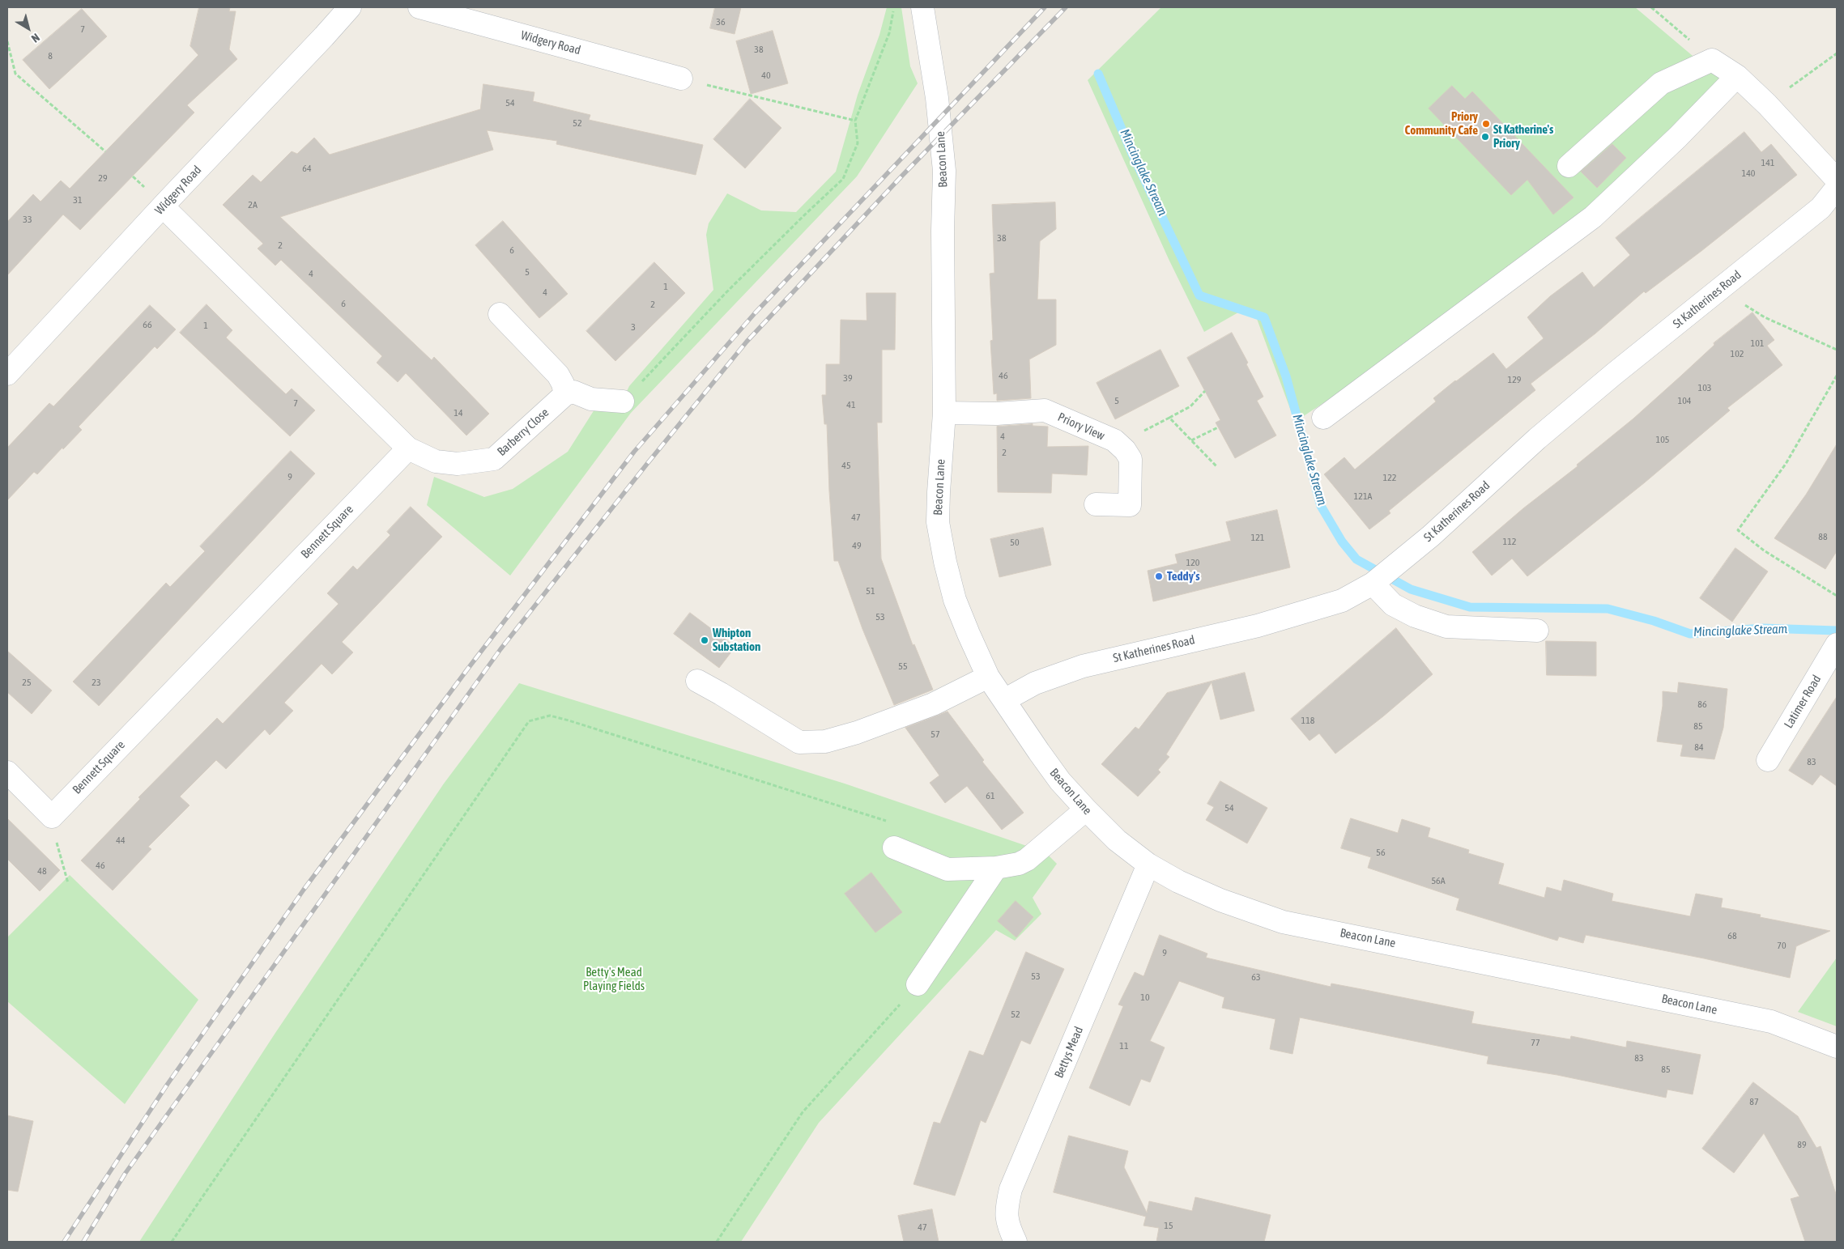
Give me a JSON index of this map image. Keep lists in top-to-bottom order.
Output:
{
  "streets": {
    "street": [
      "Widgery Road",
      "Beacon Lane",
      "St Katherines Road",
      "Priory View",
      "Barberry Close",
      "Bennett Square",
      "Latimer Road",
      "Bettys Mead"
    ]
  },
  "crossings": [
    ["Beacon Lane", "St Katherines Road"],
    ["Beacon Lane", "Priory View"],
    ["Beacon Lane", "Bettys Mead"],
    ["Barberry Close", "Bennett Square"]
  ],
  "water": ["Mincinglake Stream"],
  "parks": ["Betty's Mead Playing Fields"],
  "places": [
    "Priory Community Cafe",
    "St Katherine's Priory",
    "Teddy's",
    "Whipton Substation"
  ],
  "house_numbers": [
    "36",
    "7",
    "38",
    "8",
    "40",
    "54",
    "52",
    "141",
    "64",
    "140",
    "29",
    "31",
    "2A",
    "33",
    "38",
    "2",
    "6",
    "5",
    "4",
    "1",
    "4",
    "6",
    "2",
    "66",
    "1",
    "3",
    "101",
    "102",
    "46",
    "39",
    "129",
    "103",
    "5",
    "104",
    "7",
    "41",
    "14",
    "4",
    "105",
    "2",
    "45",
    "9",
    "122",
    "121A",
    "47",
    "88",
    "121",
    "112",
    "50",
    "49",
    "120",
    "51",
    "53",
    "55",
    "25",
    "23",
    "86",
    "118",
    "85",
    "57",
    "84",
    "83",
    "61",
    "54",
    "44",
    "56",
    "46",
    "48",
    "56A",
    "68",
    "70",
    "9",
    "53",
    "63",
    "10",
    "52",
    "77",
    "11",
    "83",
    "85",
    "87",
    "89",
    "15",
    "47"
  ],
  "north": "bottom right"
}
